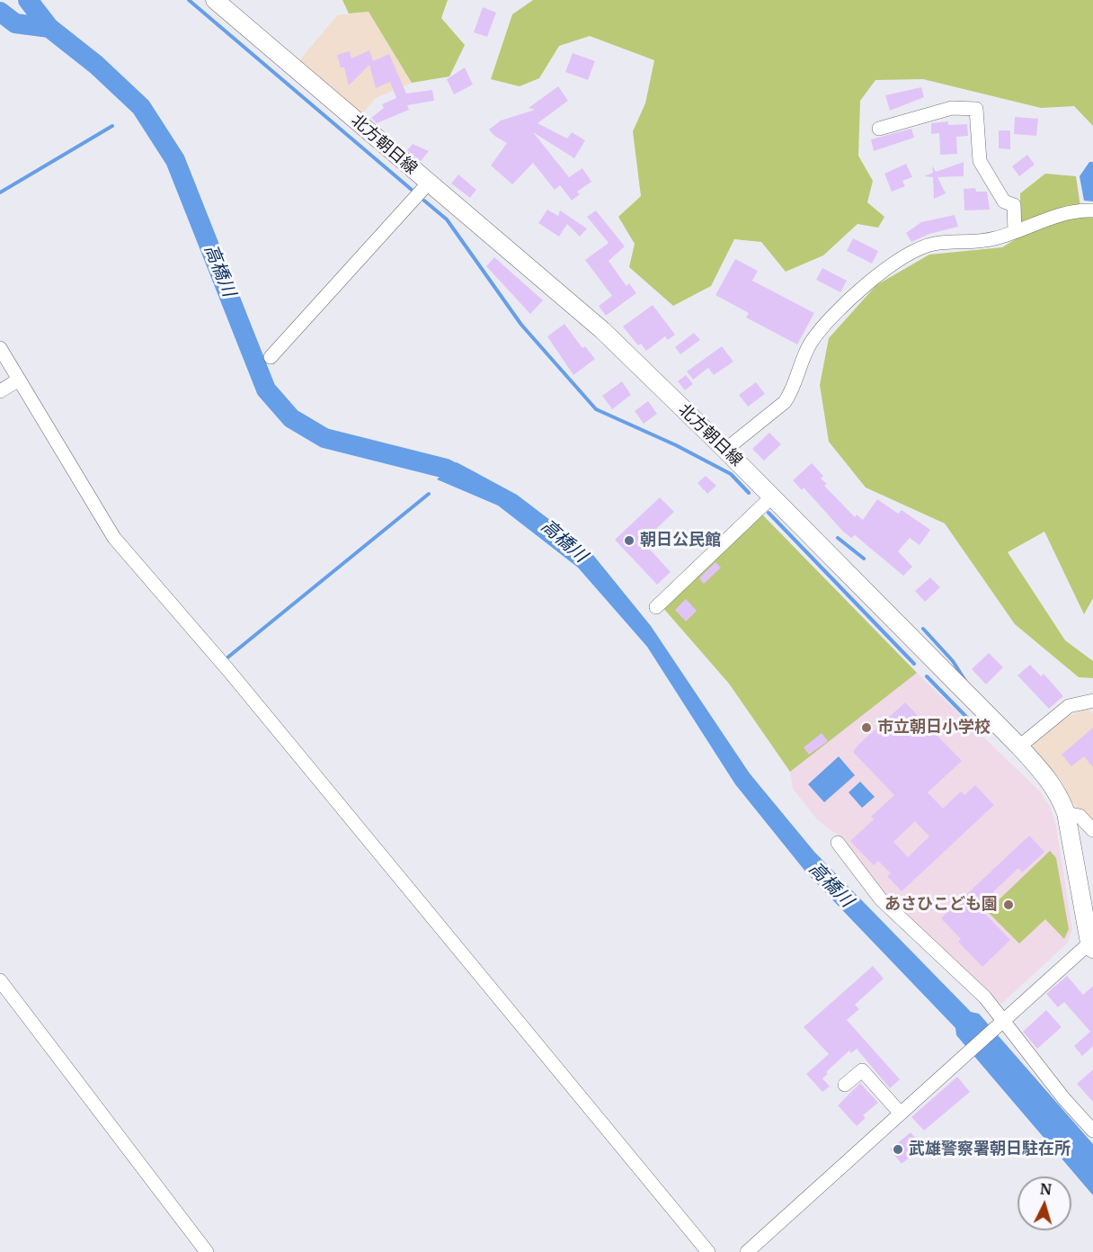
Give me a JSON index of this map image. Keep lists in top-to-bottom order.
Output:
{
  "streets": {
    "main road": ["北方朝日線"]
  },
  "water": ["高橋川"],
  "places": [
    "朝日公民館",
    "市立朝日小学校",
    "あさひこども園",
    "武雄警察署朝日駐在所"
  ],
  "north": "top"
}
